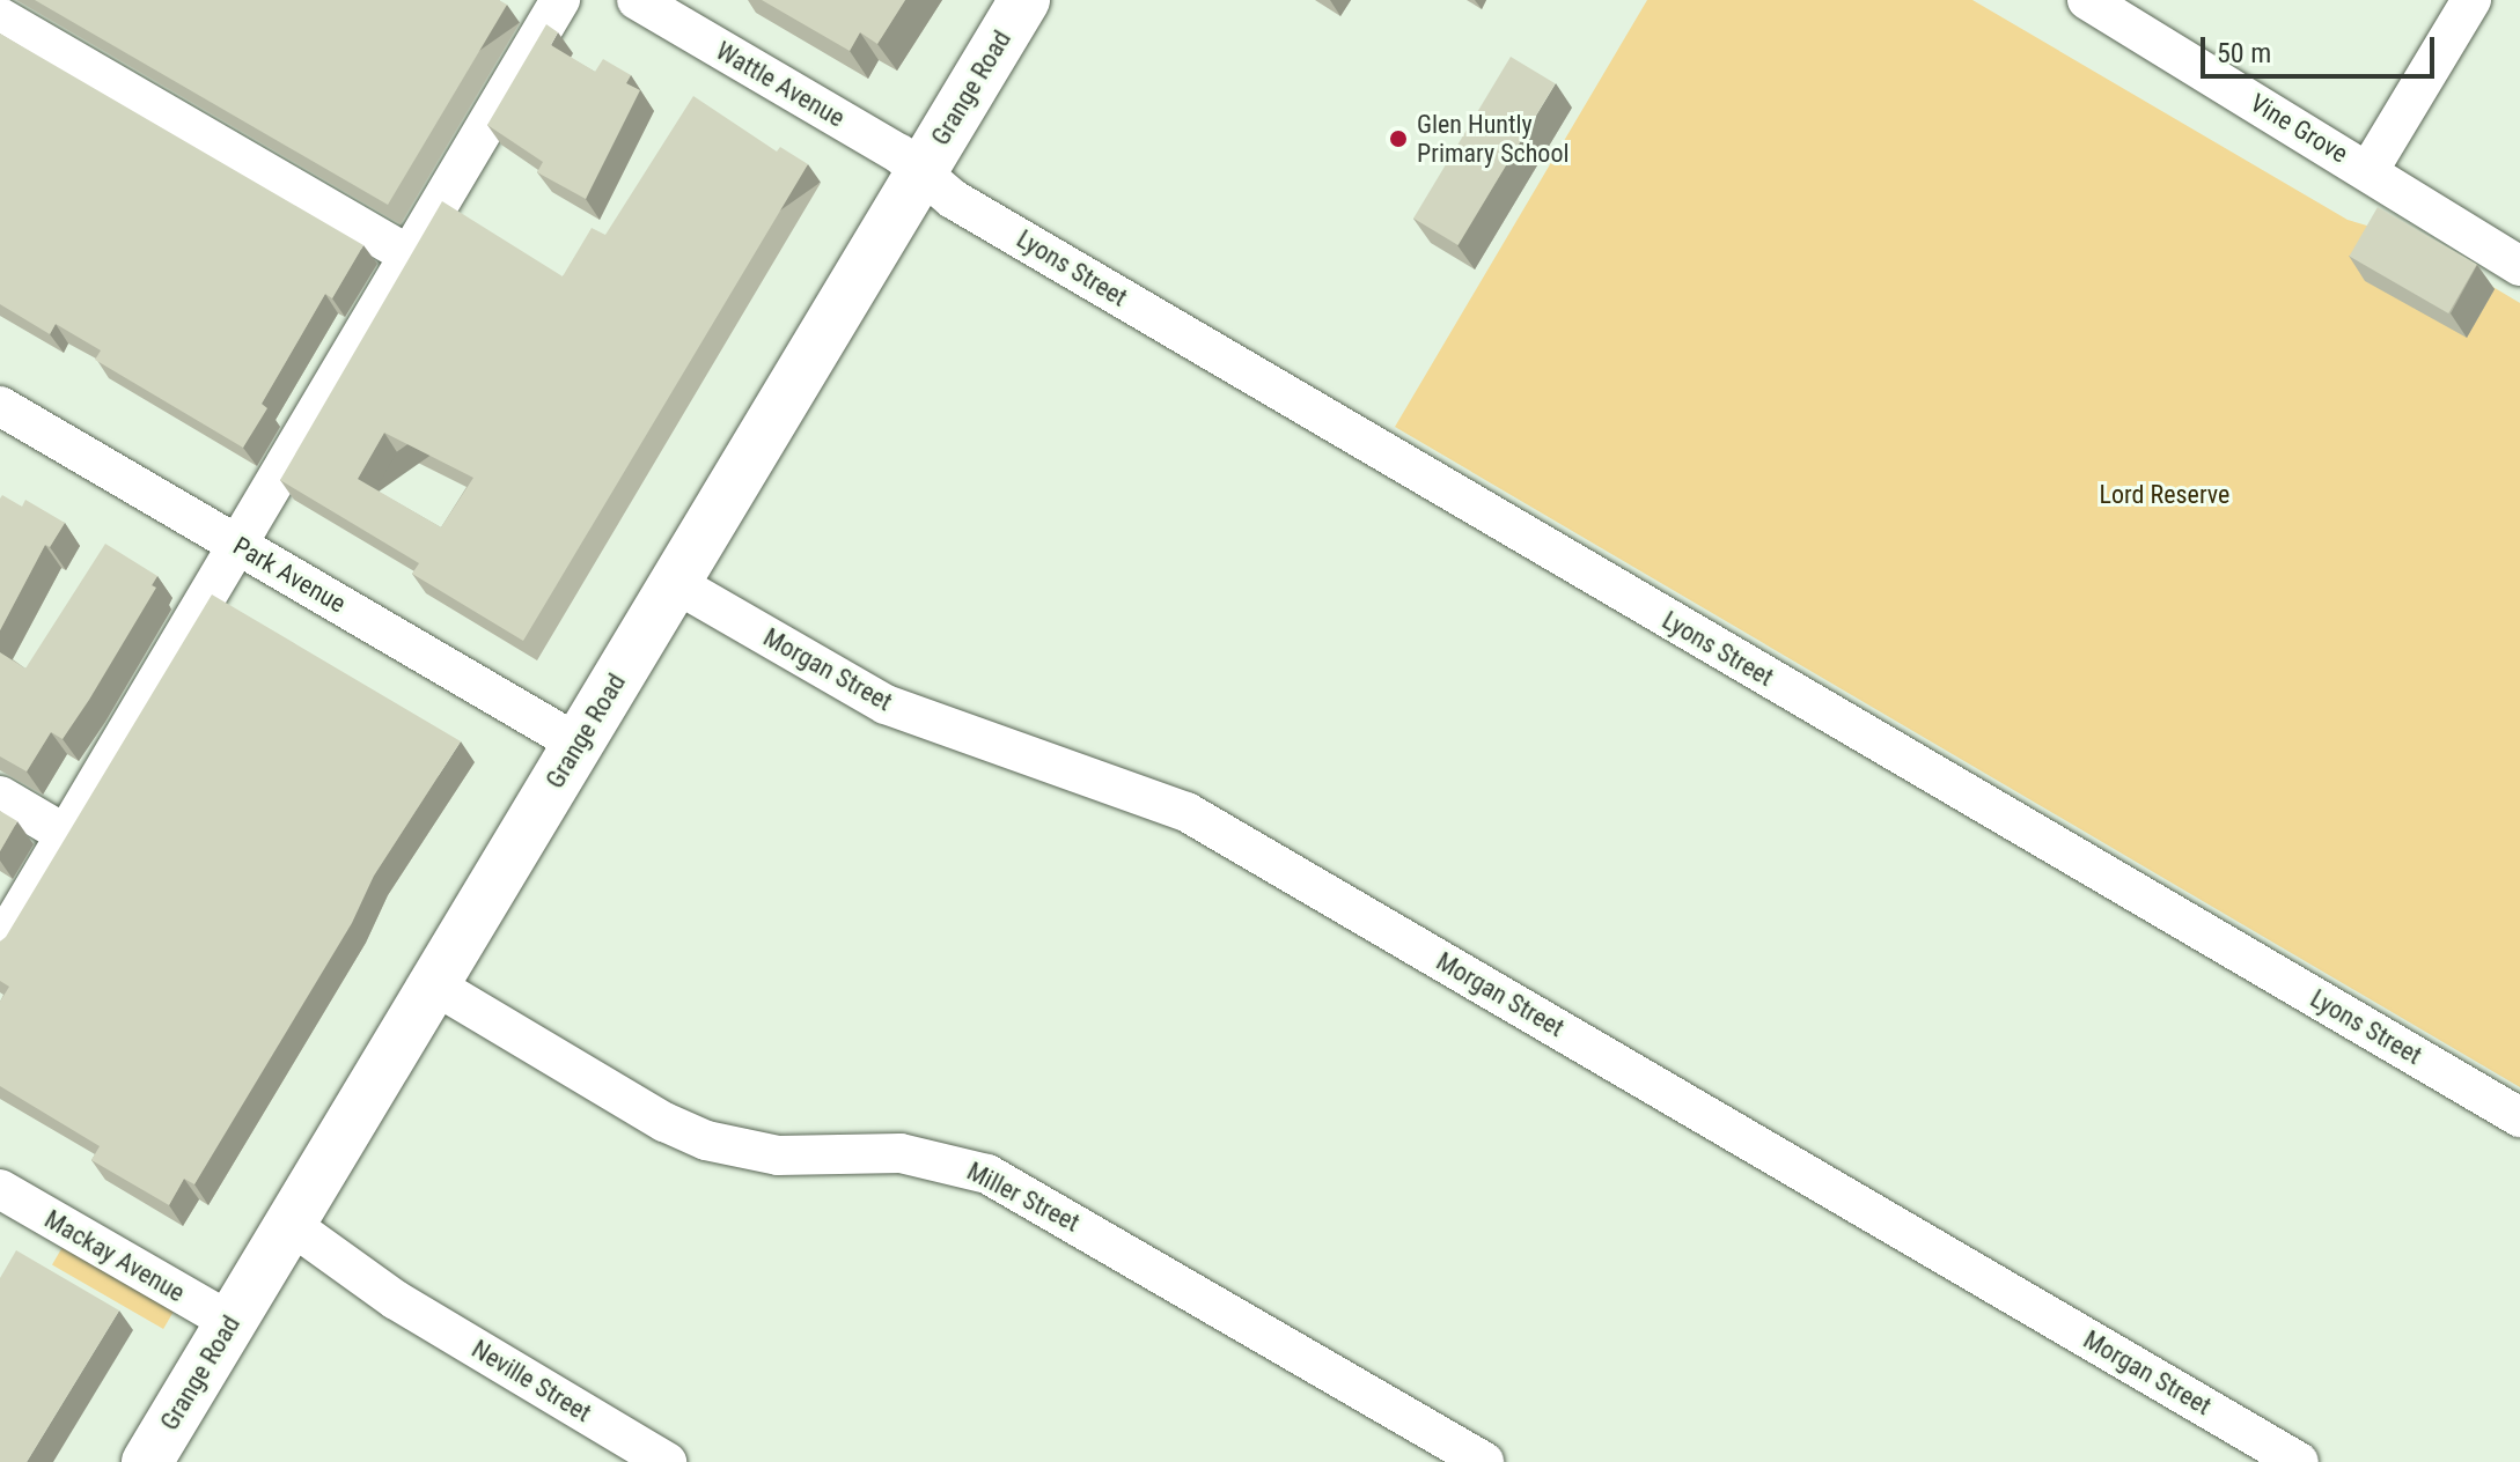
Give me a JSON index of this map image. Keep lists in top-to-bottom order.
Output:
{
  "streets": {
    "main road": ["Grange Road"],
    "street": [
      "Wattle Avenue",
      "Vine Grove",
      "Lyons Street",
      "Park Avenue",
      "Morgan Street",
      "Miller Street",
      "Mackay Avenue",
      "Neville Street"
    ]
  },
  "crossings": [
    ["Wattle Avenue", "Grange Road"],
    ["Wattle Avenue", "Lyons Street"],
    ["Grange Road", "Lyons Street"],
    ["Grange Road", "Park Avenue"],
    ["Grange Road", "Morgan Street"],
    ["Grange Road", "Miller Street"],
    ["Grange Road", "Mackay Avenue"],
    ["Grange Road", "Neville Street"]
  ],
  "parks": ["Lord Reserve"],
  "places": ["Glen Huntly Primary School"],
  "scale_bar": "50 m"
}
